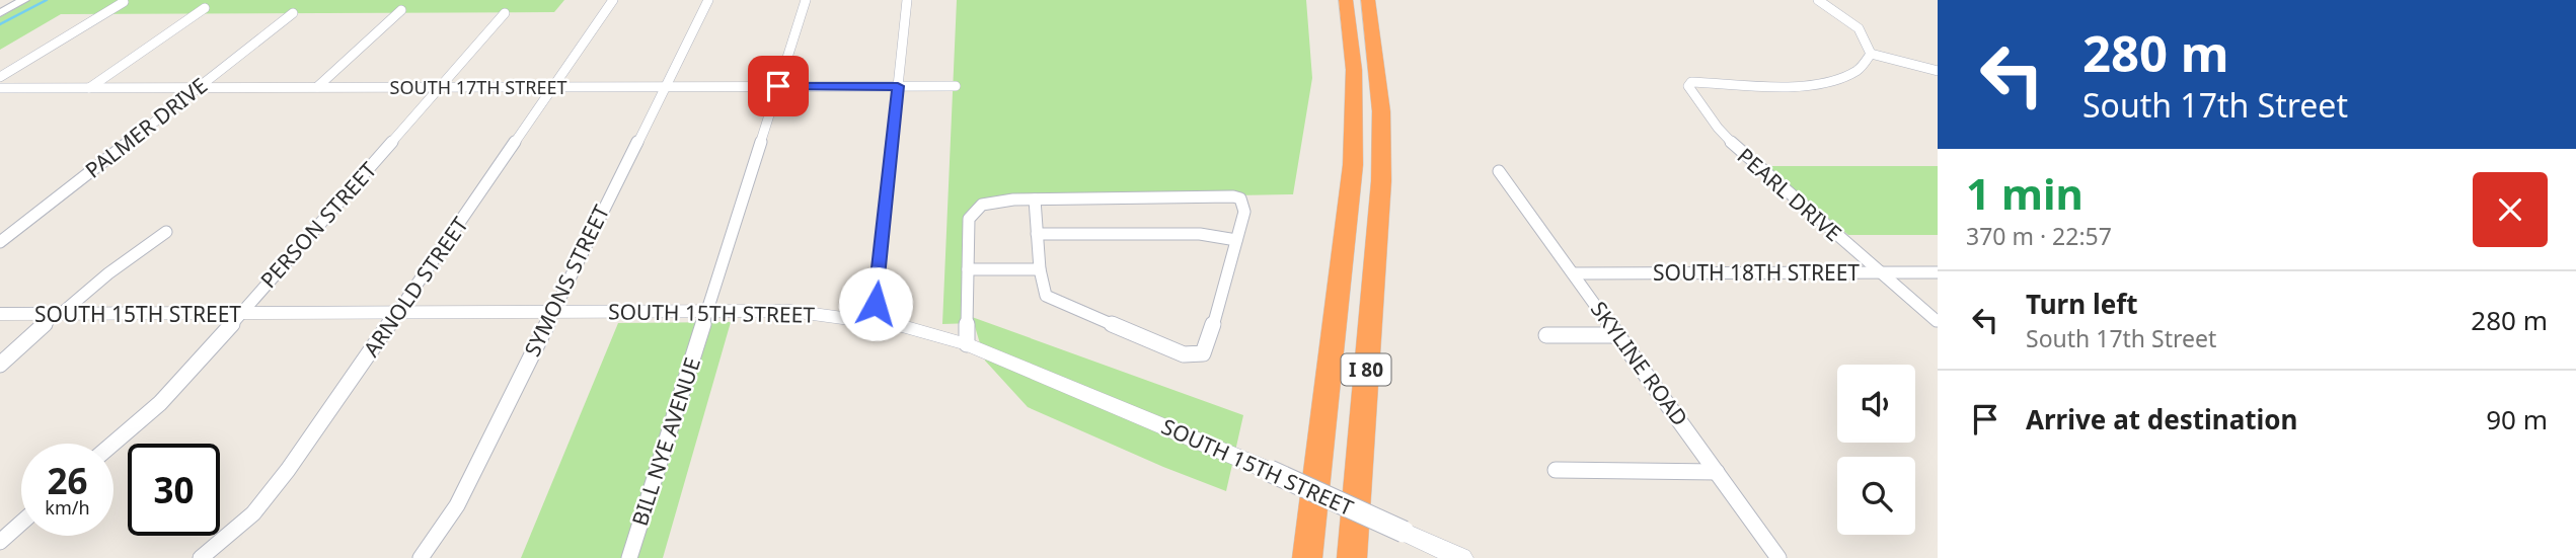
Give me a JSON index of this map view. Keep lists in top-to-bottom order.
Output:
{
  "streets": {
    "highway": ["I 80"],
    "main road": ["SOUTH 15TH STREET"],
    "street": [
      "SOUTH 17TH STREET",
      "PALMER DRIVE",
      "PEARL DRIVE",
      "PERSON STREET",
      "SOUTH 18TH STREET",
      "SYMONS STREET",
      "ARNOLD STREET",
      "SKYLINE ROAD",
      "BILL NYE AVENUE"
    ]
  },
  "crossings": [
    ["SOUTH 17TH STREET", "PALMER DRIVE"],
    ["SOUTH 17TH STREET", "PERSON STREET"],
    ["SOUTH 17TH STREET", "SYMONS STREET"],
    ["SOUTH 17TH STREET", "ARNOLD STREET"],
    ["SOUTH 17TH STREET", "BILL NYE AVENUE"],
    ["PEARL DRIVE", "SOUTH 18TH STREET"],
    ["PERSON STREET", "SOUTH 15TH STREET"],
    ["SOUTH 18TH STREET", "SKYLINE ROAD"],
    ["SYMONS STREET", "SOUTH 15TH STREET"],
    ["ARNOLD STREET", "SOUTH 15TH STREET"],
    ["SOUTH 15TH STREET", "BILL NYE AVENUE"]
  ],
  "page": {
    "turn": ["280 m", "South 17th Street"],
    "heading": ["1 min", "370 m · 22:57"],
    "list": [
      {
        "name": "Turn left",
        "note": "South 17th Street",
        "value": "280 m"
      },
      {
        "name": "Arrive at destination",
        "value": "90 m"
      }
    ],
    "speed": "26 km/h",
    "limit": "30"
  }
}
